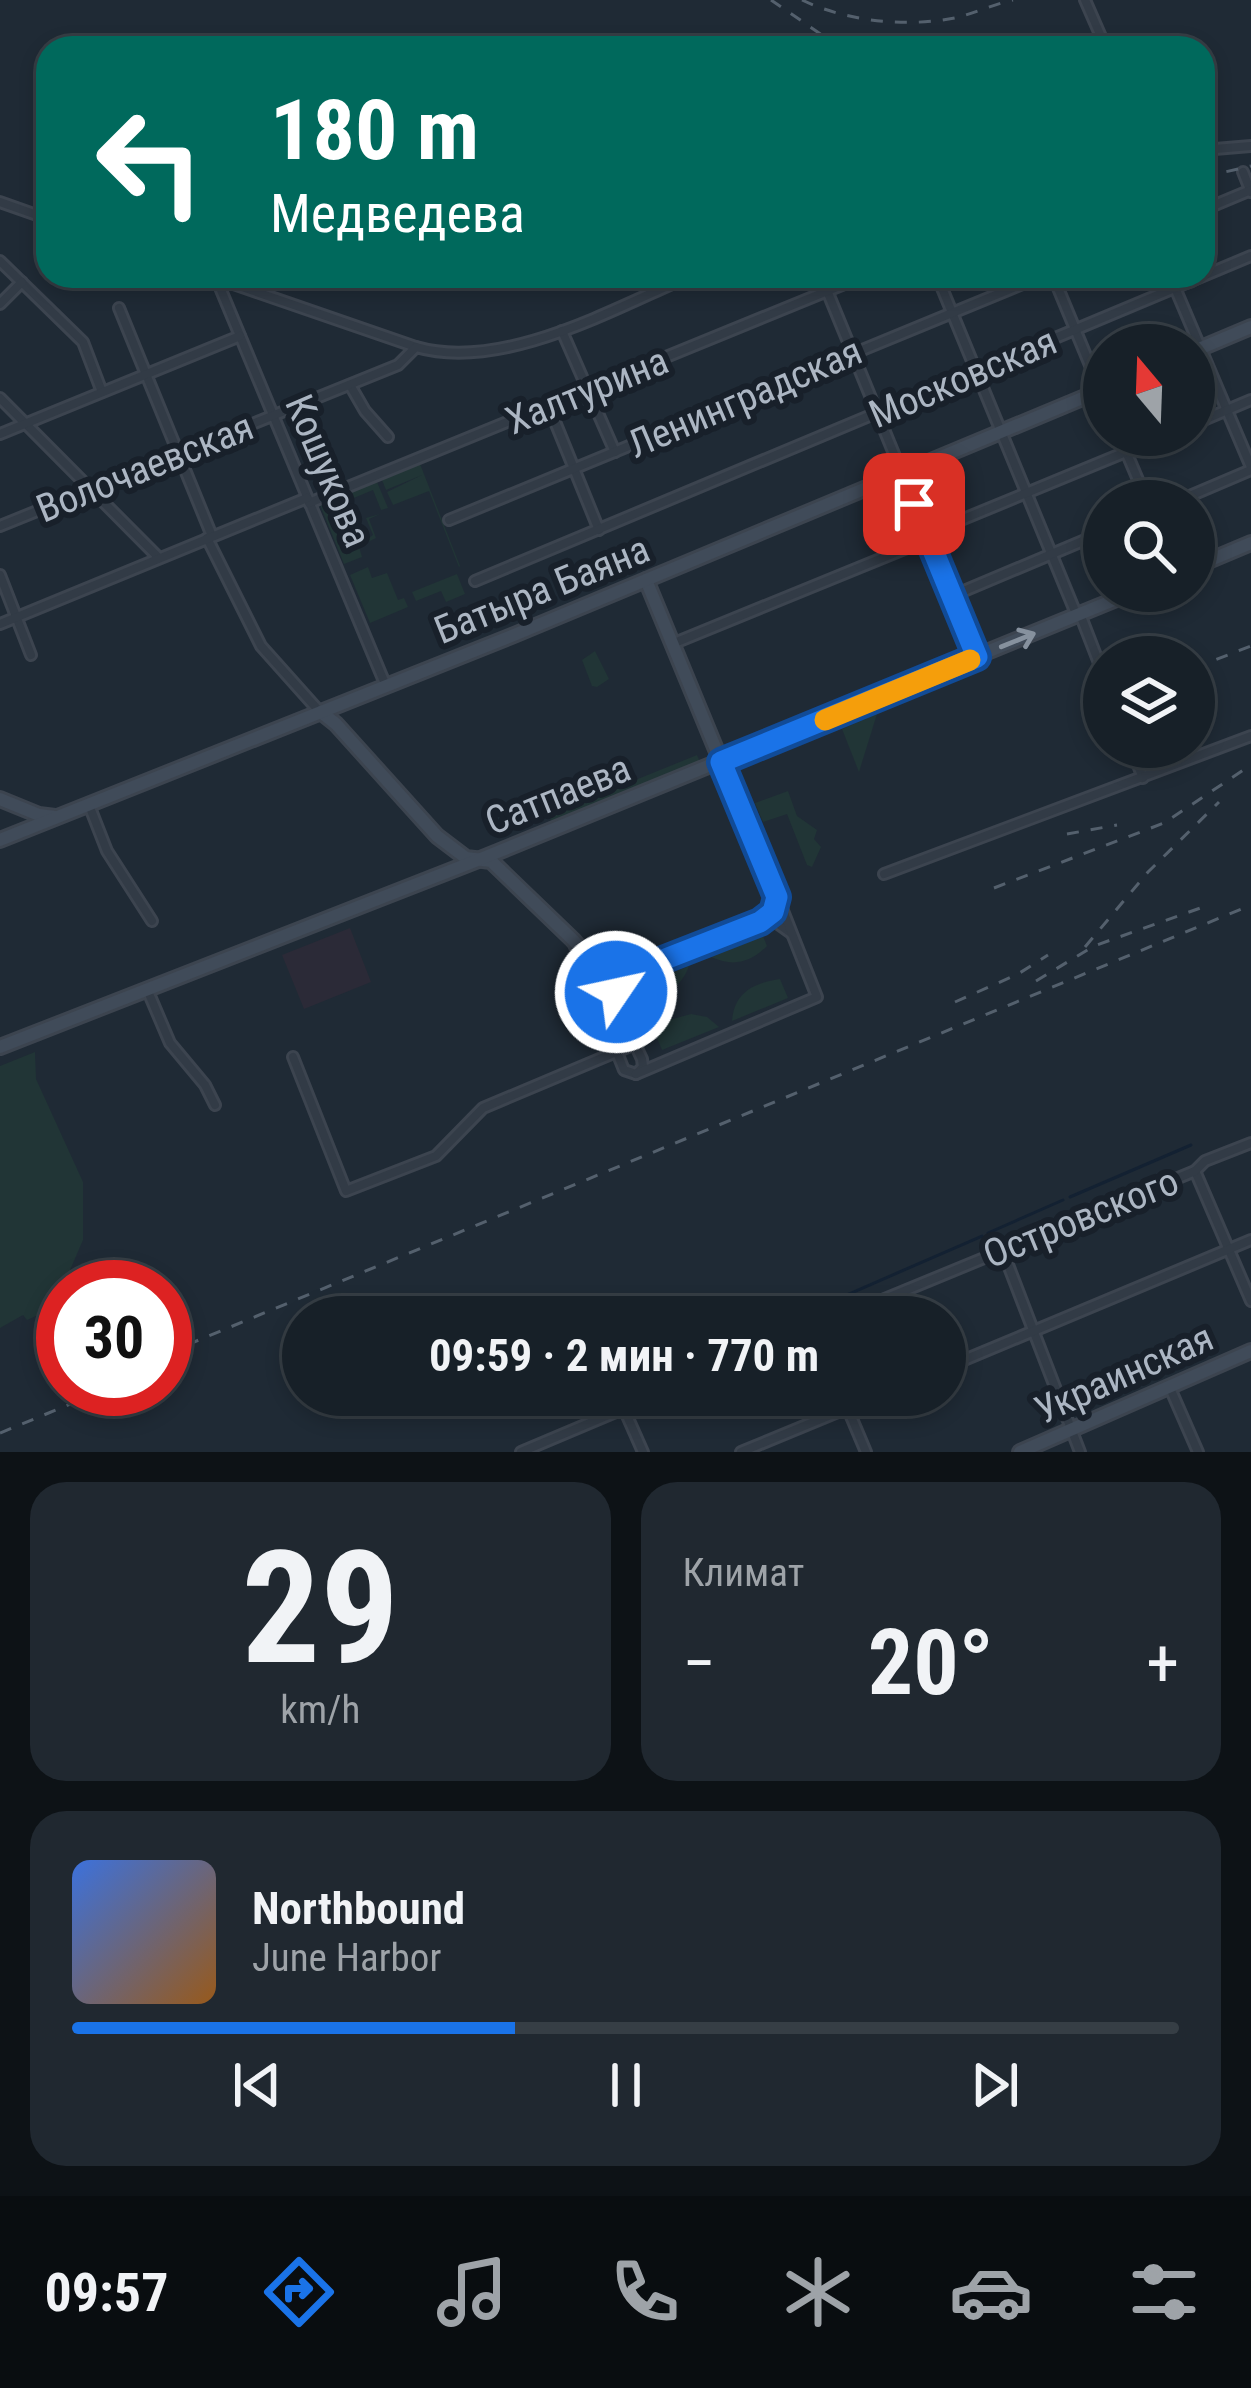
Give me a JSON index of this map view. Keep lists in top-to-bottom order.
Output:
{
  "streets": {
    "street": [
      "Московская",
      "Халтурина",
      "Ленинградская",
      "Волочаевская",
      "Кошукова",
      "Батыра Баяна",
      "Сатпаева",
      "Островского",
      "Украинская"
    ]
  },
  "crossings": [
    ["Халтурина", "Кошукова"],
    ["Волочаевская", "Кошукова"],
    ["Кошукова", "Батыра Баяна"]
  ],
  "north": "top",
  "page": {
    "turn": ["180 m", "Медведева"],
    "limit": "30",
    "trip": "09:59 · 2 мин · 770 m",
    "tile": [
      ["29", "km/h"],
      "Климат"
    ],
    "heat": ["−", "20°", "+"],
    "song": ["Northbound", "June Harbor"],
    "tabs": "09:57"
  }
}
